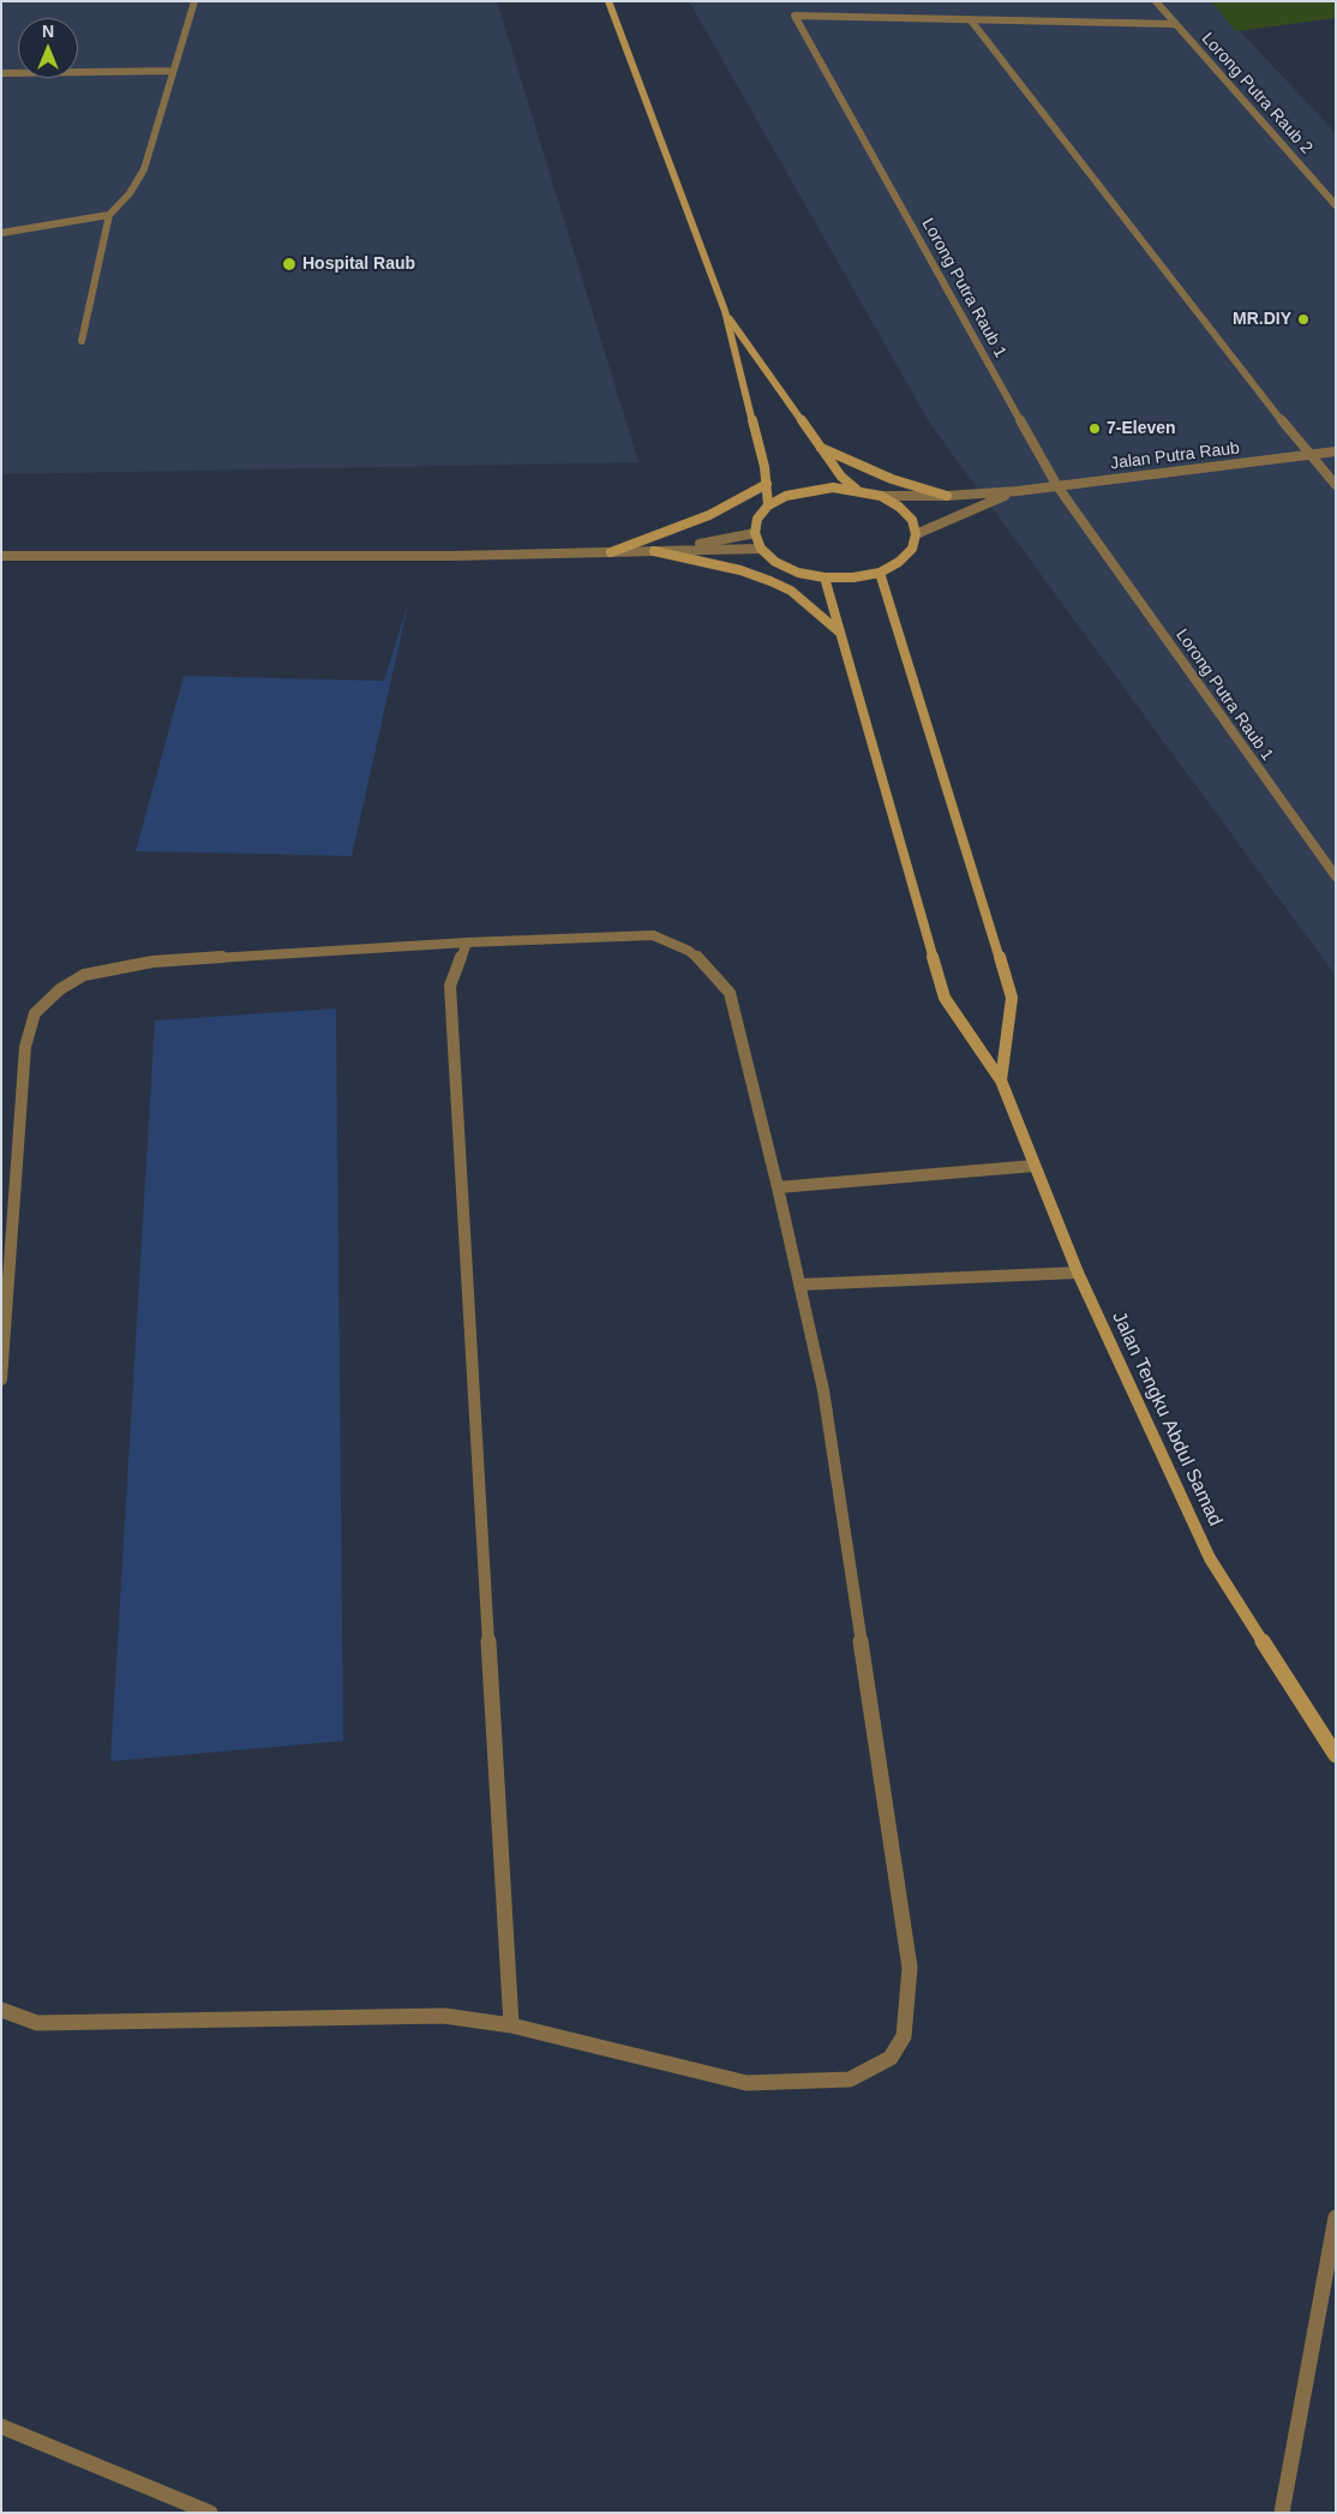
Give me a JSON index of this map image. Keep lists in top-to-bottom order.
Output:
{
  "streets": {
    "street": [
      "Lorong Putra Raub 2",
      "Lorong Putra Raub 1",
      "Jalan Putra Raub",
      "Jalan Tengku Abdul Samad"
    ]
  },
  "crossings": [
    ["Lorong Putra Raub 2", "Lorong Putra Raub 1"],
    ["Lorong Putra Raub 1", "Jalan Putra Raub"]
  ],
  "places": ["Hospital Raub", "MR.DIY", "7-Eleven"],
  "north": "top"
}
